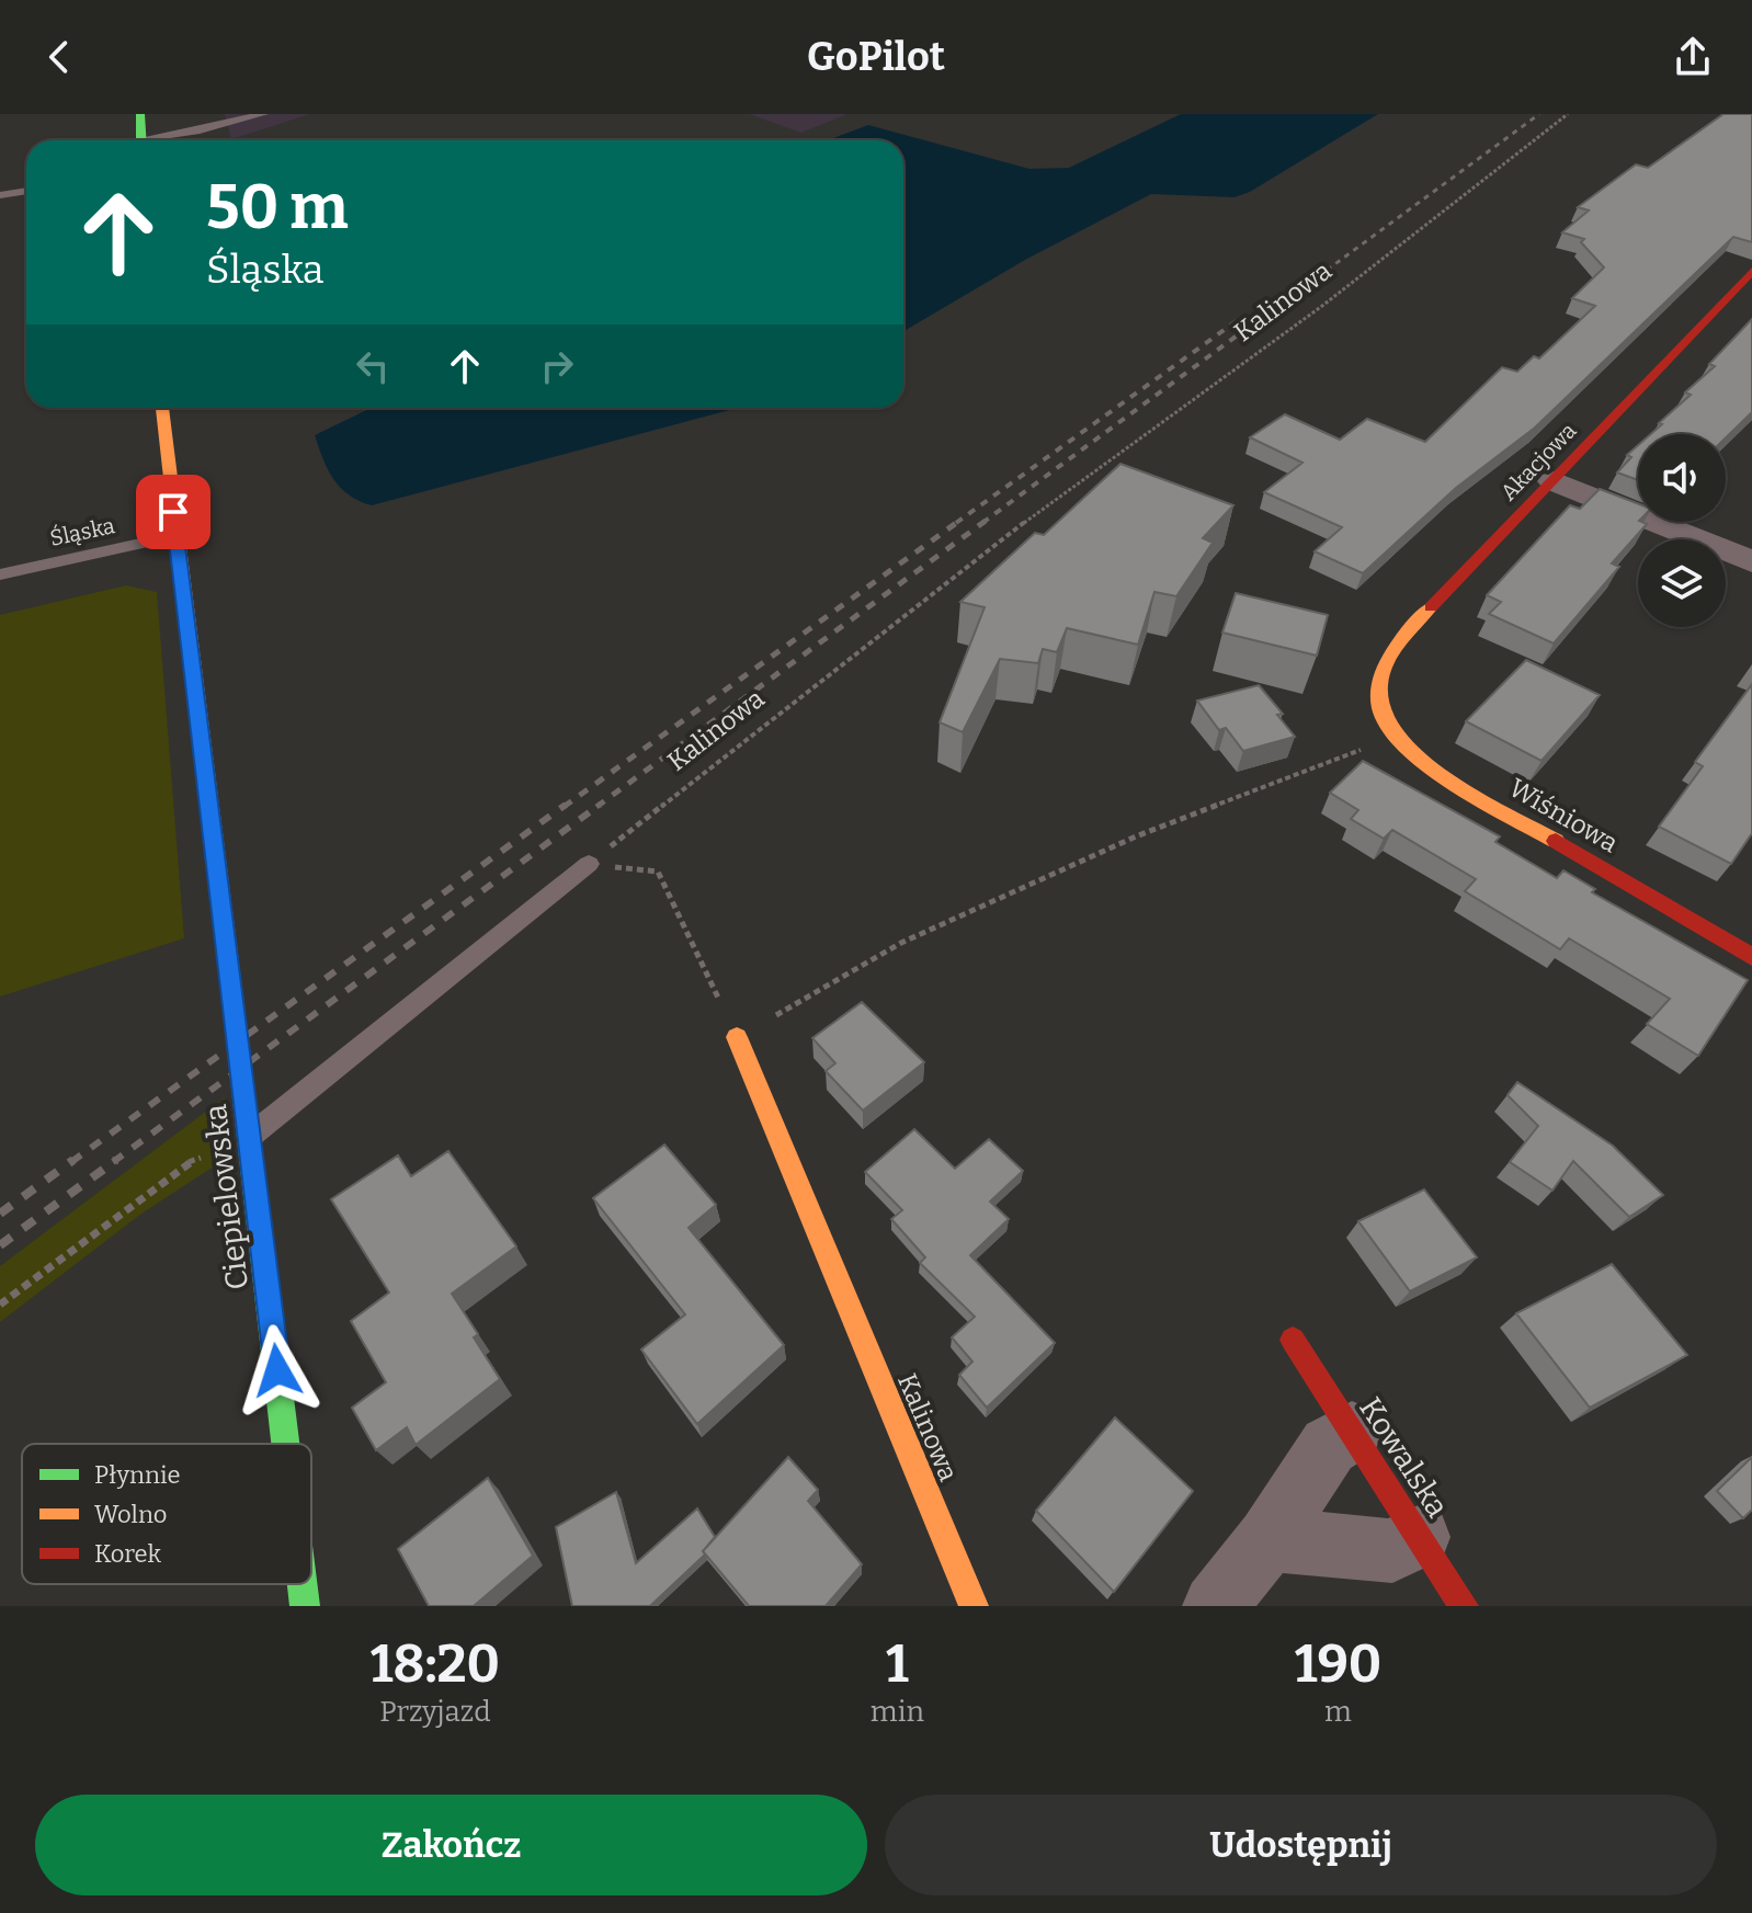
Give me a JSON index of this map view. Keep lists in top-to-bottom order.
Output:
{
  "streets": {
    "street": [
      "Kalinowa",
      "Akacjowa",
      "Wiśniowa",
      "Ciepielowska",
      "Kowalska"
    ],
    "lane": ["Śląska"]
  },
  "crossings": [
    ["Akacjowa", "Wiśniowa"],
    ["Śląska", "Ciepielowska"]
  ],
  "legend": ["Płynnie", "Wolno", "Korek"],
  "page": {
    "header": "GoPilot",
    "turn": ["50 m", "Śląska"],
    "eta": [
      "18:20",
      "Przyjazd",
      "1",
      "min",
      "190",
      "m"
    ],
    "buttons": ["Zakończ", "Udostępnij"]
  }
}
